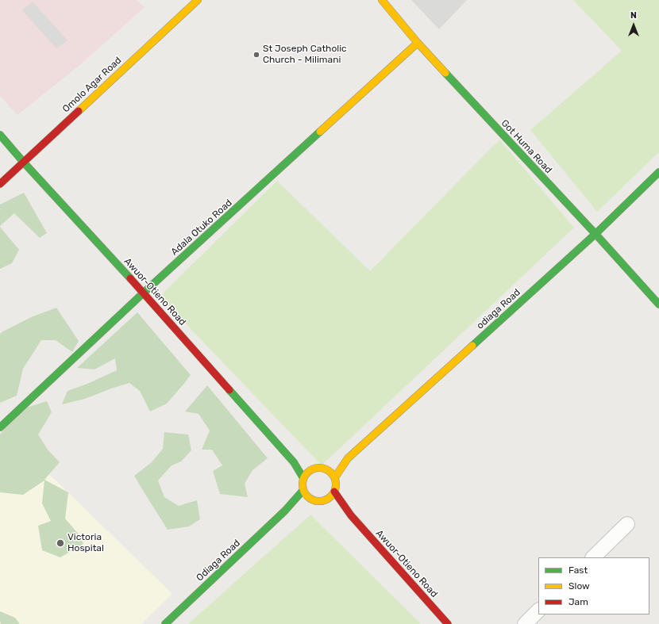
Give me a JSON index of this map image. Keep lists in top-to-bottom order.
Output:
{
  "streets": {
    "main road": [
      "Omolo Agar Road",
      "Got Huma Road",
      "Adala Otuko Road",
      "Awuor-Otieno Road",
      "odiaga Road",
      "Odiaga Road"
    ]
  },
  "crossings": [
    ["Omolo Agar Road", "Awuor-Otieno Road"],
    ["Got Huma Road", "Adala Otuko Road"],
    ["Got Huma Road", "odiaga Road"],
    ["Adala Otuko Road", "Awuor-Otieno Road"],
    ["Awuor-Otieno Road", "Odiaga Road"]
  ],
  "places": ["St Joseph Catholic Church - Milimani", "Victoria Hospital"],
  "legend": ["Fast", "Slow", "Jam"],
  "north": "top"
}
